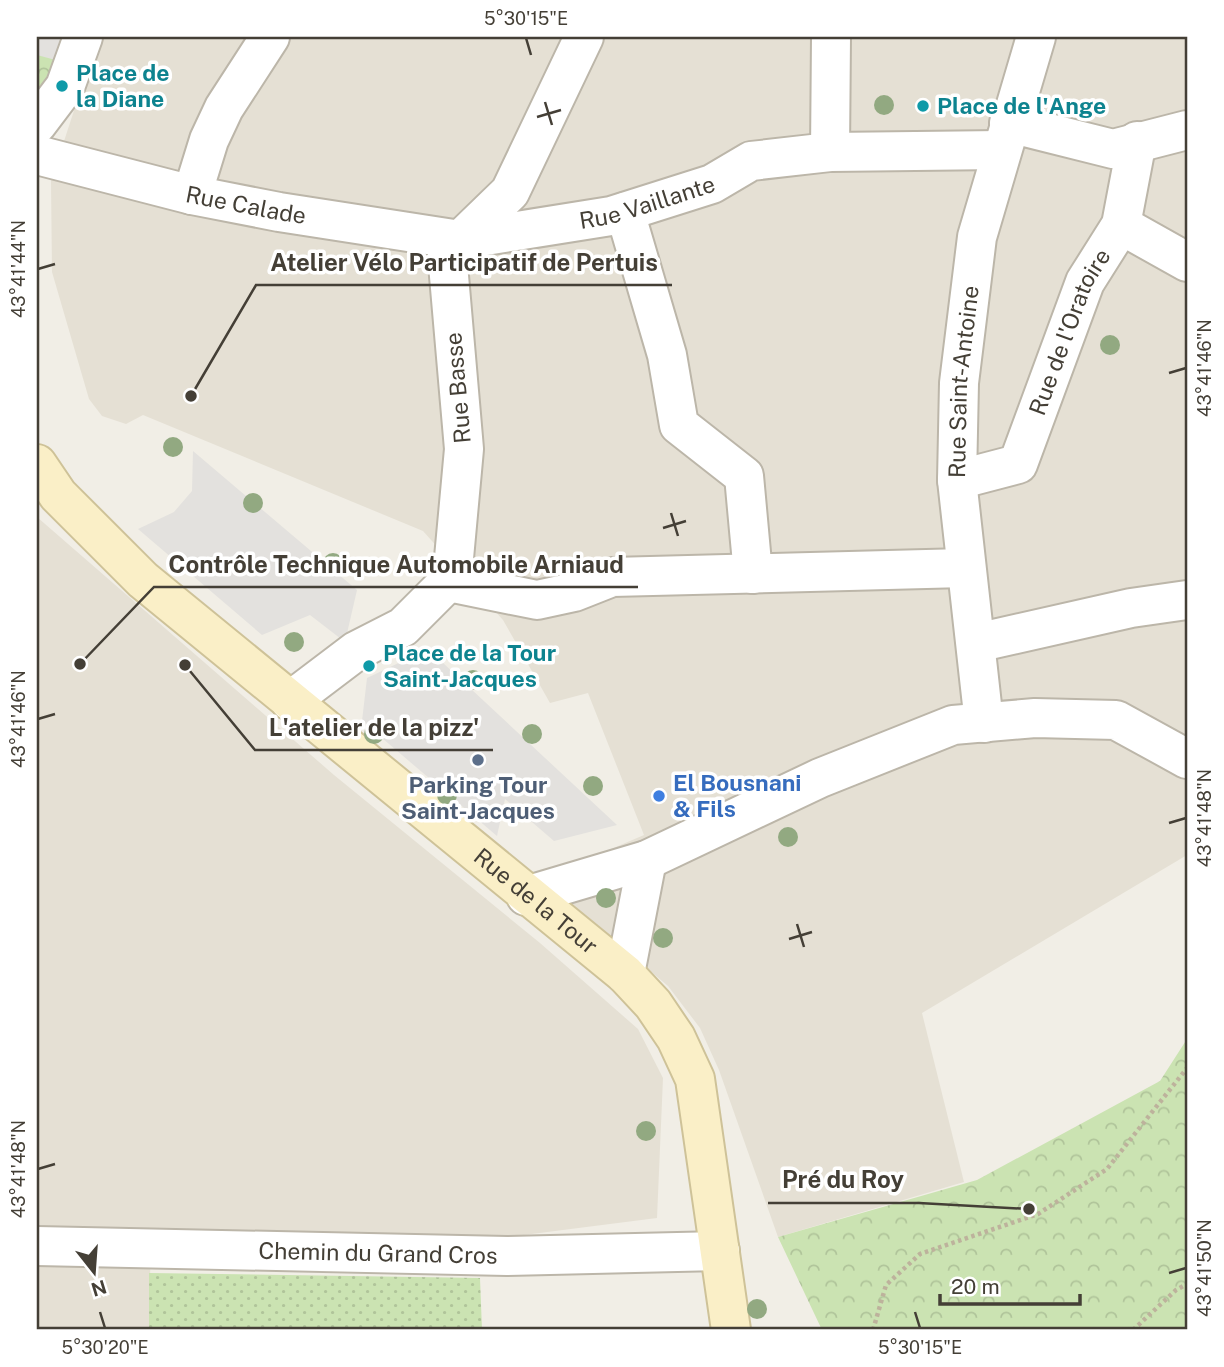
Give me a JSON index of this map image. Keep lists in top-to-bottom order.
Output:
{
  "streets": {
    "street": [
      "Rue Vaillante",
      "Rue Calade",
      "Rue de l'Oratoire",
      "Rue Saint-Antoine",
      "Rue Basse",
      "Rue de la Tour",
      "Chemin du Grand Cros"
    ]
  },
  "crossings": [
    ["Rue Vaillante", "Rue Calade"],
    ["Rue Vaillante", "Rue de l'Oratoire"],
    ["Rue Vaillante", "Rue Saint-Antoine"],
    ["Rue Vaillante", "Rue Basse"],
    ["Rue Calade", "Rue Basse"],
    ["Rue de l'Oratoire", "Rue Saint-Antoine"],
    ["Rue de la Tour", "Chemin du Grand Cros"]
  ],
  "places": [
    "Place de la Diane",
    "Place de l'Ange",
    "Atelier Vélo Participatif de Pertuis",
    "Contrôle Technique Automobile Arniaud",
    "L'atelier de la pizz'",
    "Place de la Tour Saint-Jacques",
    "Parking Tour Saint-Jacques",
    "El Bousnani & Fils",
    "Pré du Roy"
  ],
  "scale_bar": "20 m",
  "north": "bottom",
  "coordinates": [
    "5°30'15\"E",
    "43°41'44\"N",
    "43°41'46\"N",
    "43°41'48\"N",
    "43°41'50\"N",
    "5°30'20\"E"
  ]
}
